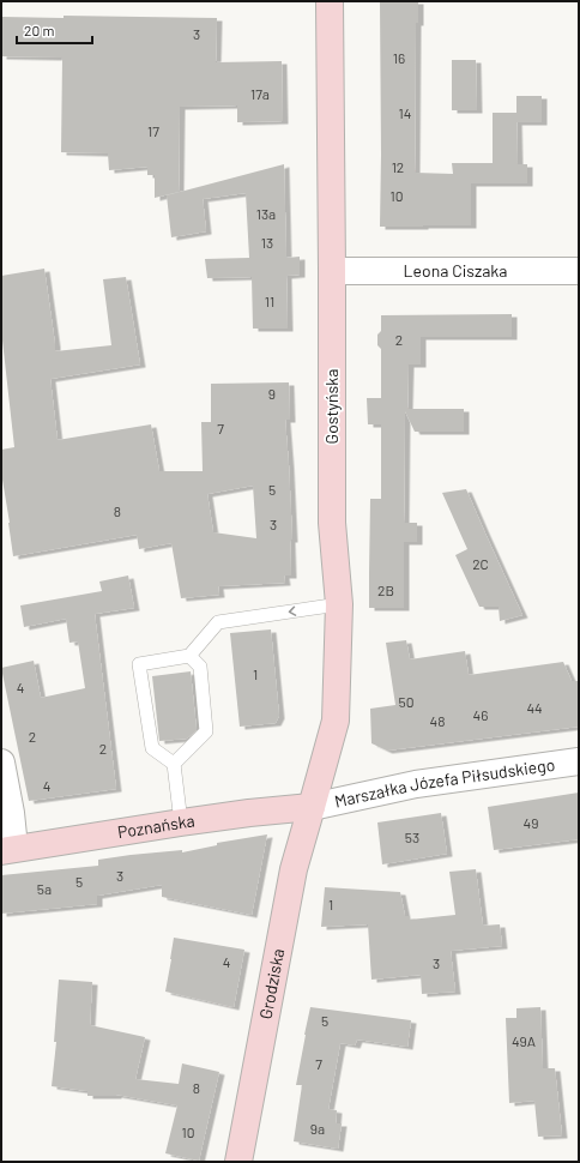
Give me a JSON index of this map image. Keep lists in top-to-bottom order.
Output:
{
  "streets": {
    "main road": ["Gostyńska", "Poznańska", "Grodziska"],
    "street": ["Leona Ciszaka", "Marszałka Józefa Piłsudskiego"]
  },
  "crossings": [
    ["Leona Ciszaka", "Gostyńska"],
    ["Gostyńska", "Marszałka Józefa Piłsudskiego"],
    ["Gostyńska", "Poznańska"],
    ["Gostyńska", "Grodziska"],
    ["Marszałka Józefa Piłsudskiego", "Poznańska"],
    ["Marszałka Józefa Piłsudskiego", "Grodziska"],
    ["Poznańska", "Grodziska"]
  ],
  "house_numbers": [
    "3",
    "16",
    "17a",
    "14",
    "17",
    "12",
    "10",
    "13a",
    "13",
    "11",
    "2",
    "9",
    "7",
    "5",
    "8",
    "3",
    "2C",
    "2B",
    "1",
    "4",
    "50",
    "44",
    "46",
    "48",
    "2",
    "2",
    "4",
    "49",
    "53",
    "3",
    "5",
    "5a",
    "1",
    "4",
    "3",
    "5",
    "49A",
    "7",
    "8",
    "9a",
    "10"
  ],
  "scale_bar": "20 m"
}
